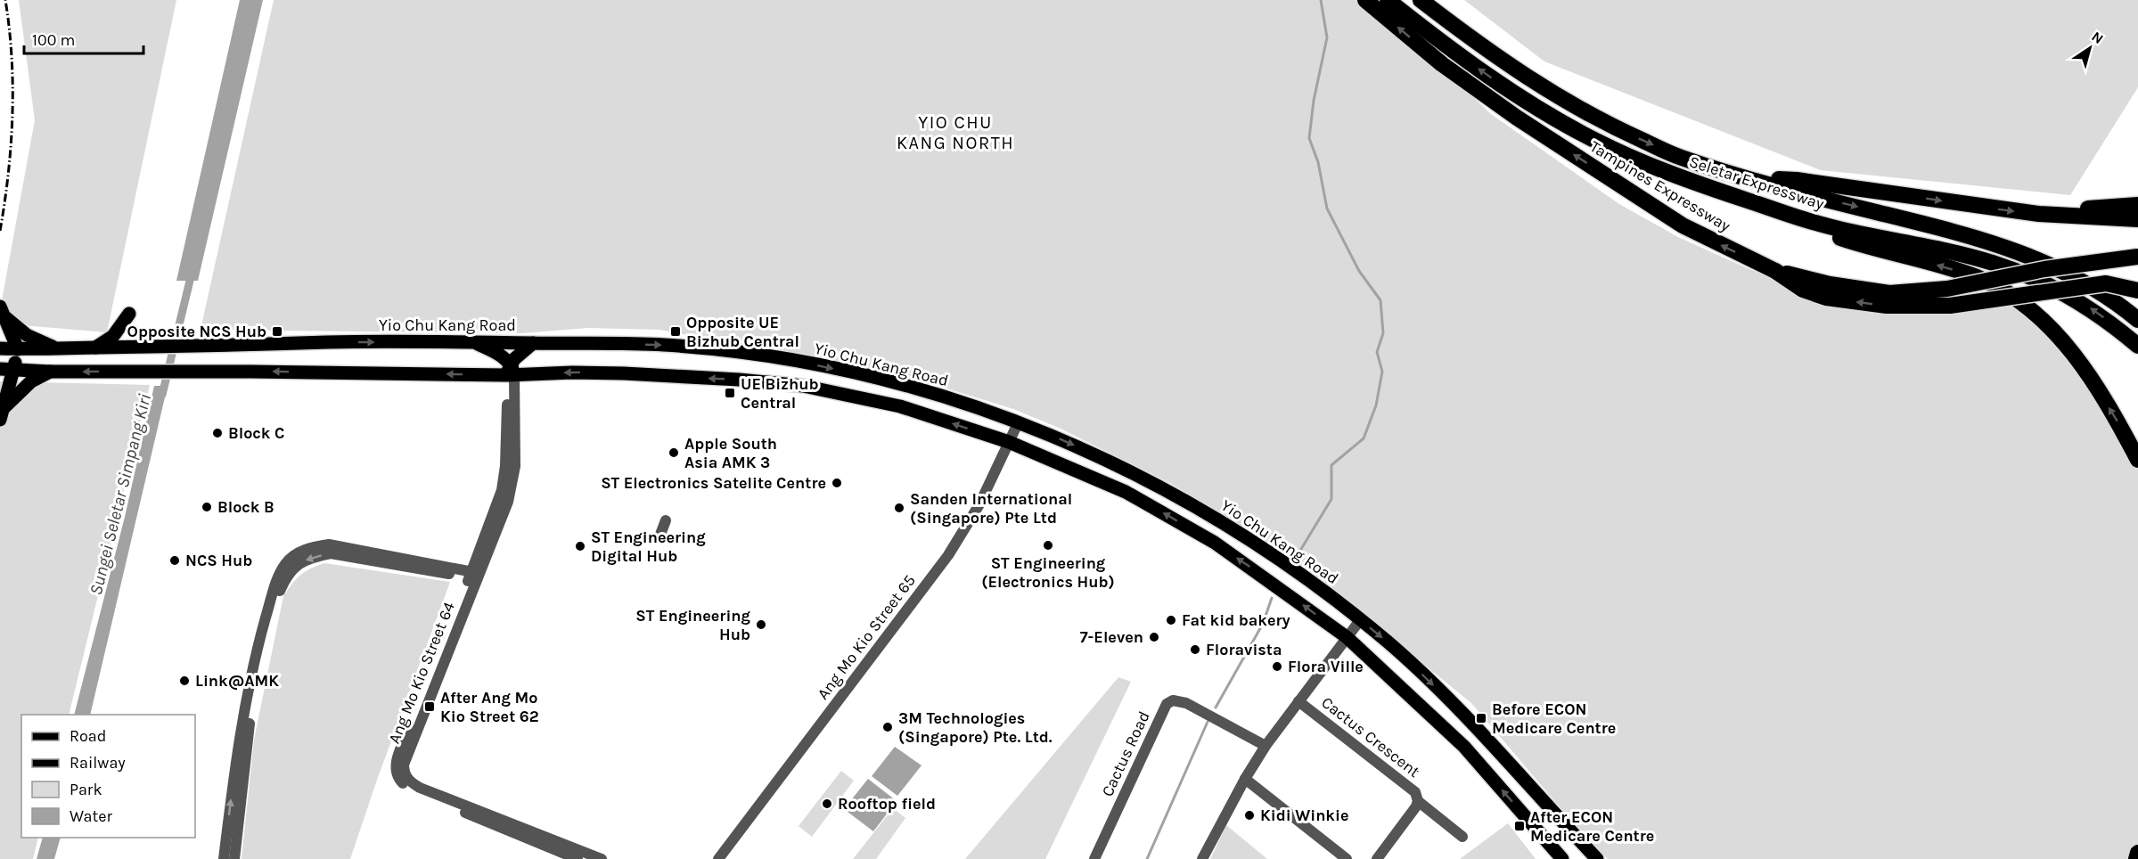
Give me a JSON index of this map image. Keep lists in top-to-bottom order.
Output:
{
  "streets": {
    "highway": ["Seletar Expressway", "Tampines Expressway"],
    "main road": ["Yio Chu Kang Road"],
    "street": [
      "Ang Mo Kio Street 65",
      "Ang Mo Kio Street 64",
      "Cactus Crescent",
      "Cactus Road"
    ]
  },
  "crossings": [
    ["Yio Chu Kang Road", "Ang Mo Kio Street 65"]
  ],
  "one_way": ["Tampines Expressway"],
  "districts": ["YIO CHU KANG NORTH"],
  "water": ["Sungei Seletar Simpang Kiri"],
  "places": {
    "transit": [
      "Opposite NCS Hub",
      "Opposite UE Bizhub Central",
      "UE Bizhub Central",
      "After Ang Mo Kio Street 62",
      "Before ECON Medicare Centre",
      "After ECON Medicare Centre"
    ],
    "other": [
      "Block C",
      "Apple South Asia AMK 3",
      "ST Electronics Satelite Centre",
      "Block B",
      "Sanden International (Singapore) Pte Ltd",
      "ST Engineering (Electronics Hub)",
      "ST Engineering Digital Hub",
      "NCS Hub",
      "Fat kid bakery",
      "ST Engineering Hub",
      "7-Eleven",
      "Floravista",
      "Flora Ville",
      "Link@AMK",
      "3M Technologies (Singapore) Pte. Ltd.",
      "Rooftop field",
      "Kidi Winkie"
    ]
  },
  "legend": [
    "Road",
    "Railway",
    "Park",
    "Water"
  ],
  "scale_bar": "100 m",
  "north": "top right"
}
